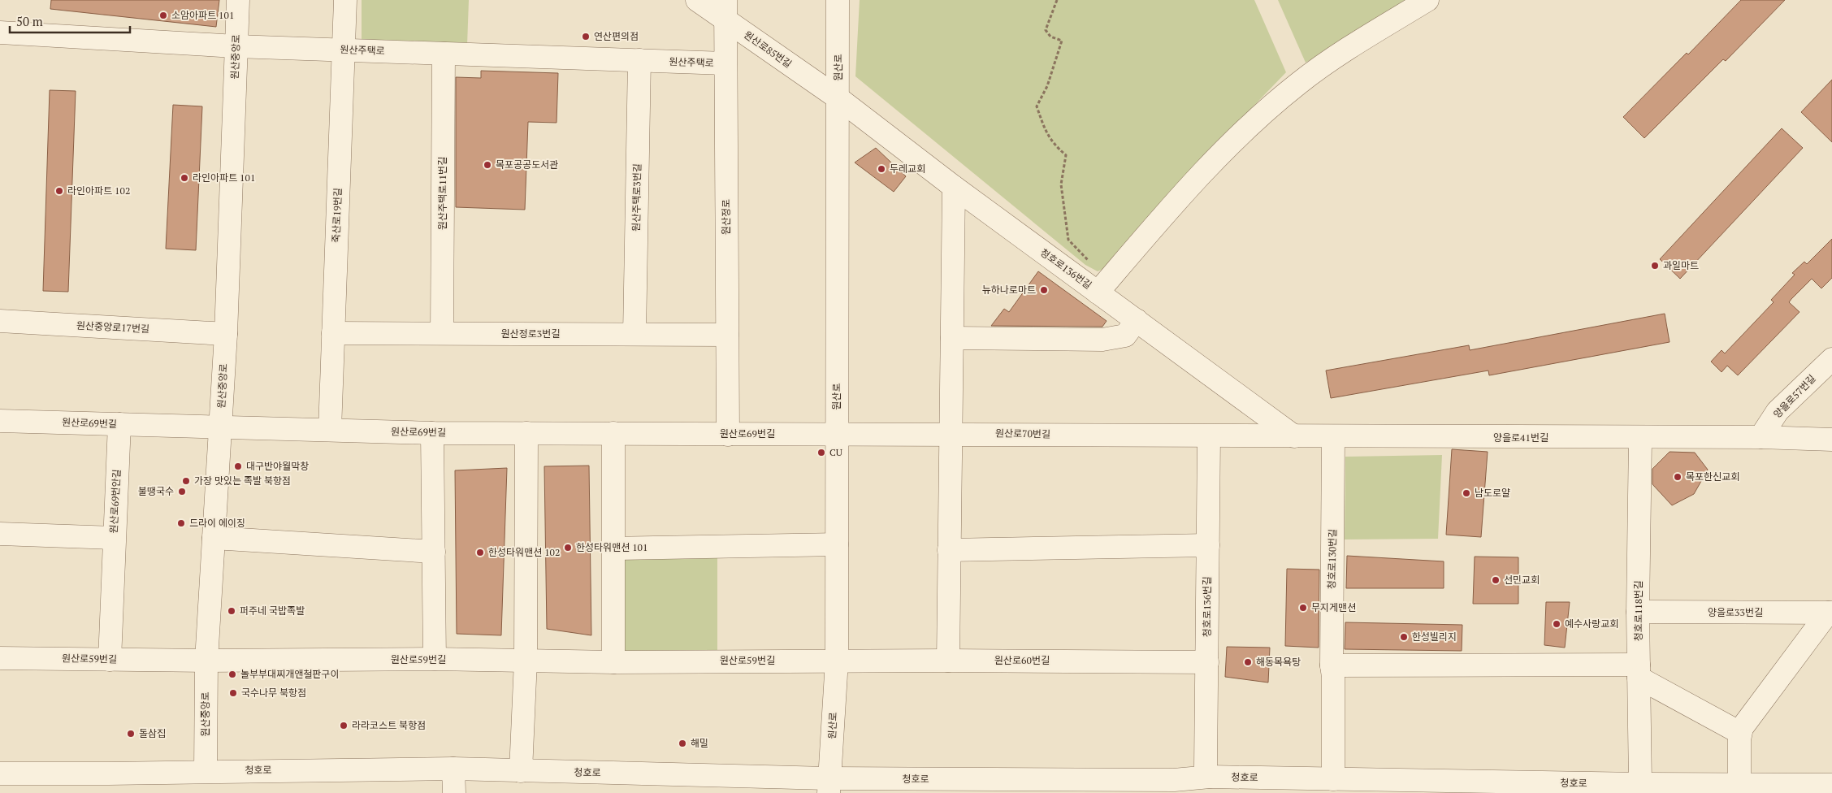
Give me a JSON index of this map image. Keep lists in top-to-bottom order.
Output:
{
  "streets": {
    "street": [
      "원산로85번길",
      "원산주택로",
      "원산중앙로",
      "원산로",
      "원산주택로11번길",
      "원산주택로3번길",
      "죽산로19번길",
      "원산정로",
      "청호로136번길",
      "원산중앙로17번길",
      "원산정로3번길",
      "양을로57번길",
      "원산로69번길",
      "원산로70번길",
      "양을로41번길",
      "원산로69번안길",
      "청호로130번길",
      "청호로118번길",
      "양을로33번길",
      "원산로59번길",
      "원산로60번길",
      "청호로"
    ]
  },
  "crossings": [
    ["원산로85번길", "원산로"],
    ["원산로85번길", "원산정로"],
    ["원산로85번길", "청호로136번길"],
    ["원산주택로", "원산중앙로"],
    ["원산주택로", "원산주택로11번길"],
    ["원산주택로", "원산주택로3번길"],
    ["원산주택로", "죽산로19번길"],
    ["원산주택로", "원산정로"],
    ["원산중앙로", "원산중앙로17번길"],
    ["원산중앙로", "원산로69번길"],
    ["원산중앙로", "원산로59번길"],
    ["원산중앙로", "청호로"],
    ["원산로", "청호로136번길"],
    ["원산로", "원산로69번길"],
    ["원산로", "원산로70번길"],
    ["원산로", "원산로59번길"],
    ["원산로", "원산로60번길"],
    ["원산로", "청호로"],
    ["원산주택로11번길", "원산정로3번길"],
    ["원산주택로3번길", "원산정로3번길"],
    ["죽산로19번길", "원산정로3번길"],
    ["죽산로19번길", "원산로69번길"],
    ["원산정로", "원산정로3번길"],
    ["원산정로", "원산로69번길"],
    ["청호로136번길", "원산로70번길"],
    ["청호로136번길", "양을로41번길"],
    ["청호로136번길", "원산로60번길"],
    ["청호로136번길", "청호로"],
    ["양을로57번길", "양을로41번길"],
    ["원산로69번길", "원산로70번길"],
    ["원산로69번길", "원산로69번안길"],
    ["원산로70번길", "양을로41번길"],
    ["양을로41번길", "청호로130번길"],
    ["양을로41번길", "청호로118번길"],
    ["청호로130번길", "청호로"],
    ["청호로118번길", "양을로33번길"],
    ["청호로118번길", "청호로"],
    ["원산로59번길", "원산로60번길"]
  ],
  "places": [
    "소암아파트 101",
    "연산편의점",
    "목포공공도서관",
    "두레교회",
    "라인아파트 101",
    "라인아파트 102",
    "과일마트",
    "뉴하나로마트",
    "CU",
    "대구반야월막창",
    "목포한신교회",
    "가장 맛있는 족발 북항점",
    "불땡국수",
    "남도로얄",
    "드라이 에이징",
    "한성타워맨션 101",
    "한성타워맨션 102",
    "선민교회",
    "무지게맨션",
    "퍼주네 국밥족발",
    "예수사랑교회",
    "한성빌리지",
    "해동목욕탕",
    "놀부부대찌개앤철판구이",
    "국수나무 북항점",
    "라라코스트 북항점",
    "돌삼집",
    "해밀"
  ],
  "scale_bar": "50 m"
}
